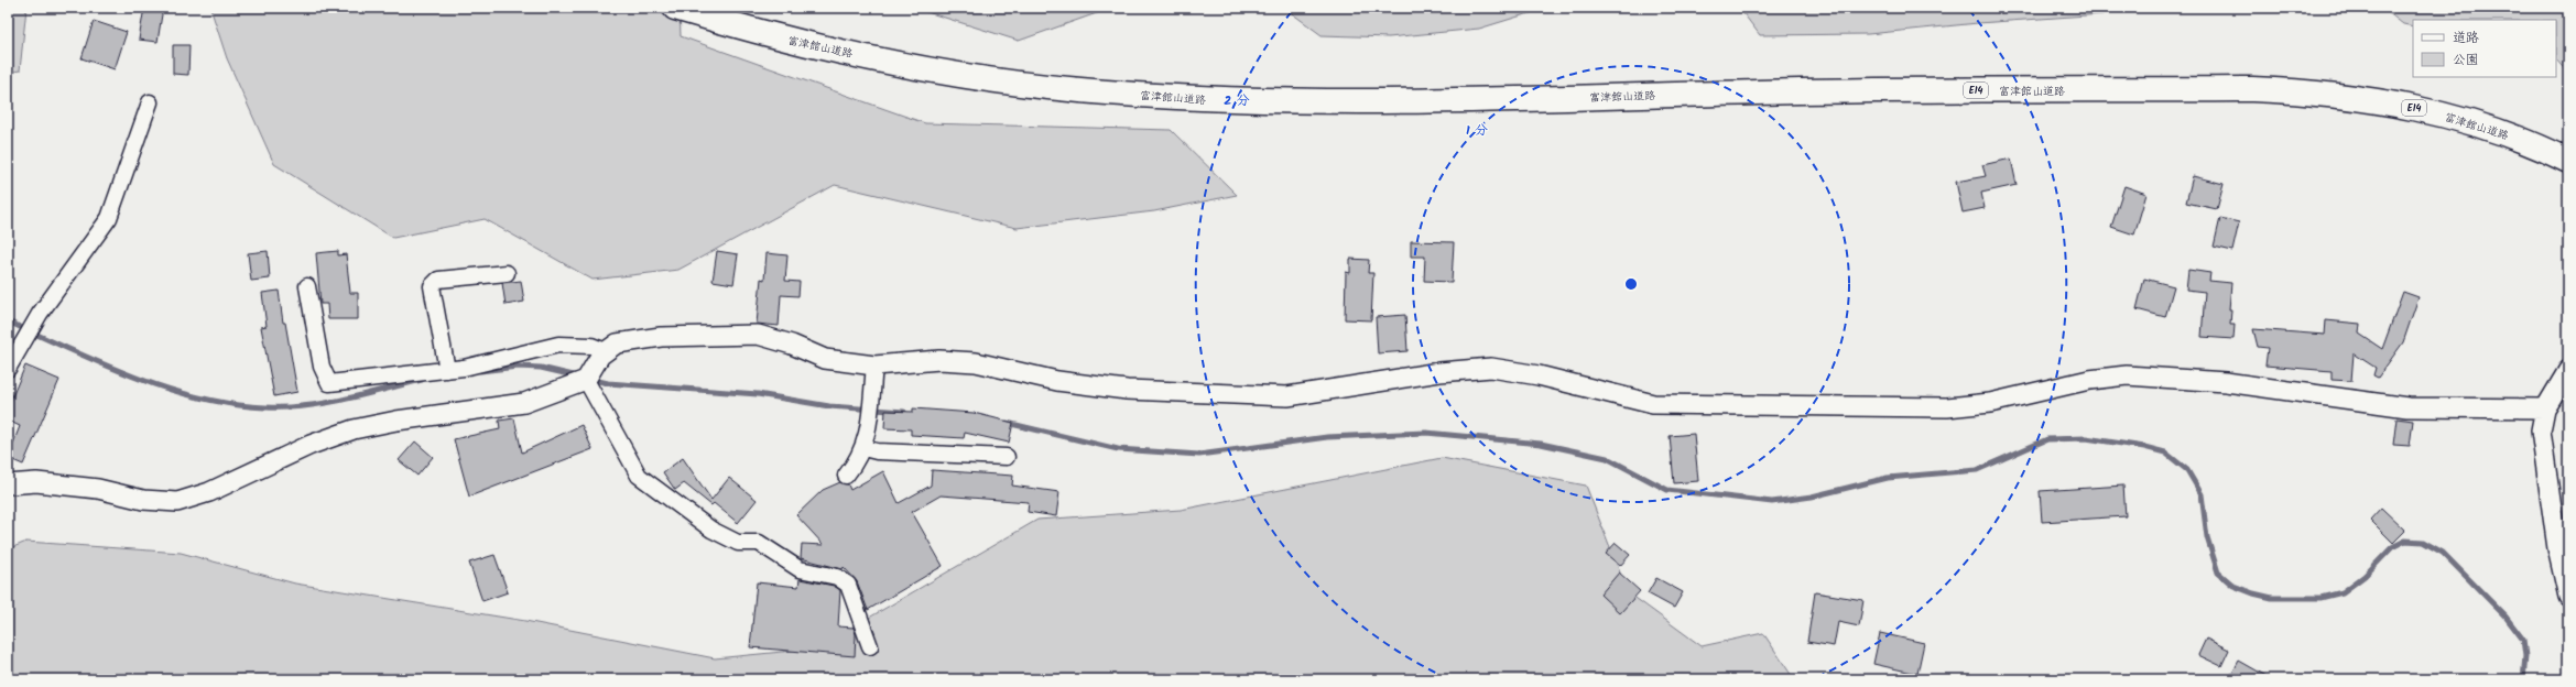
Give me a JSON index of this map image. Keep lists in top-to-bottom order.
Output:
{
  "streets": {
    "highway": ["富津館山道路", "E14"]
  },
  "legend": ["道路", "公園"],
  "rings": ["2 分", "1 分"]
}
